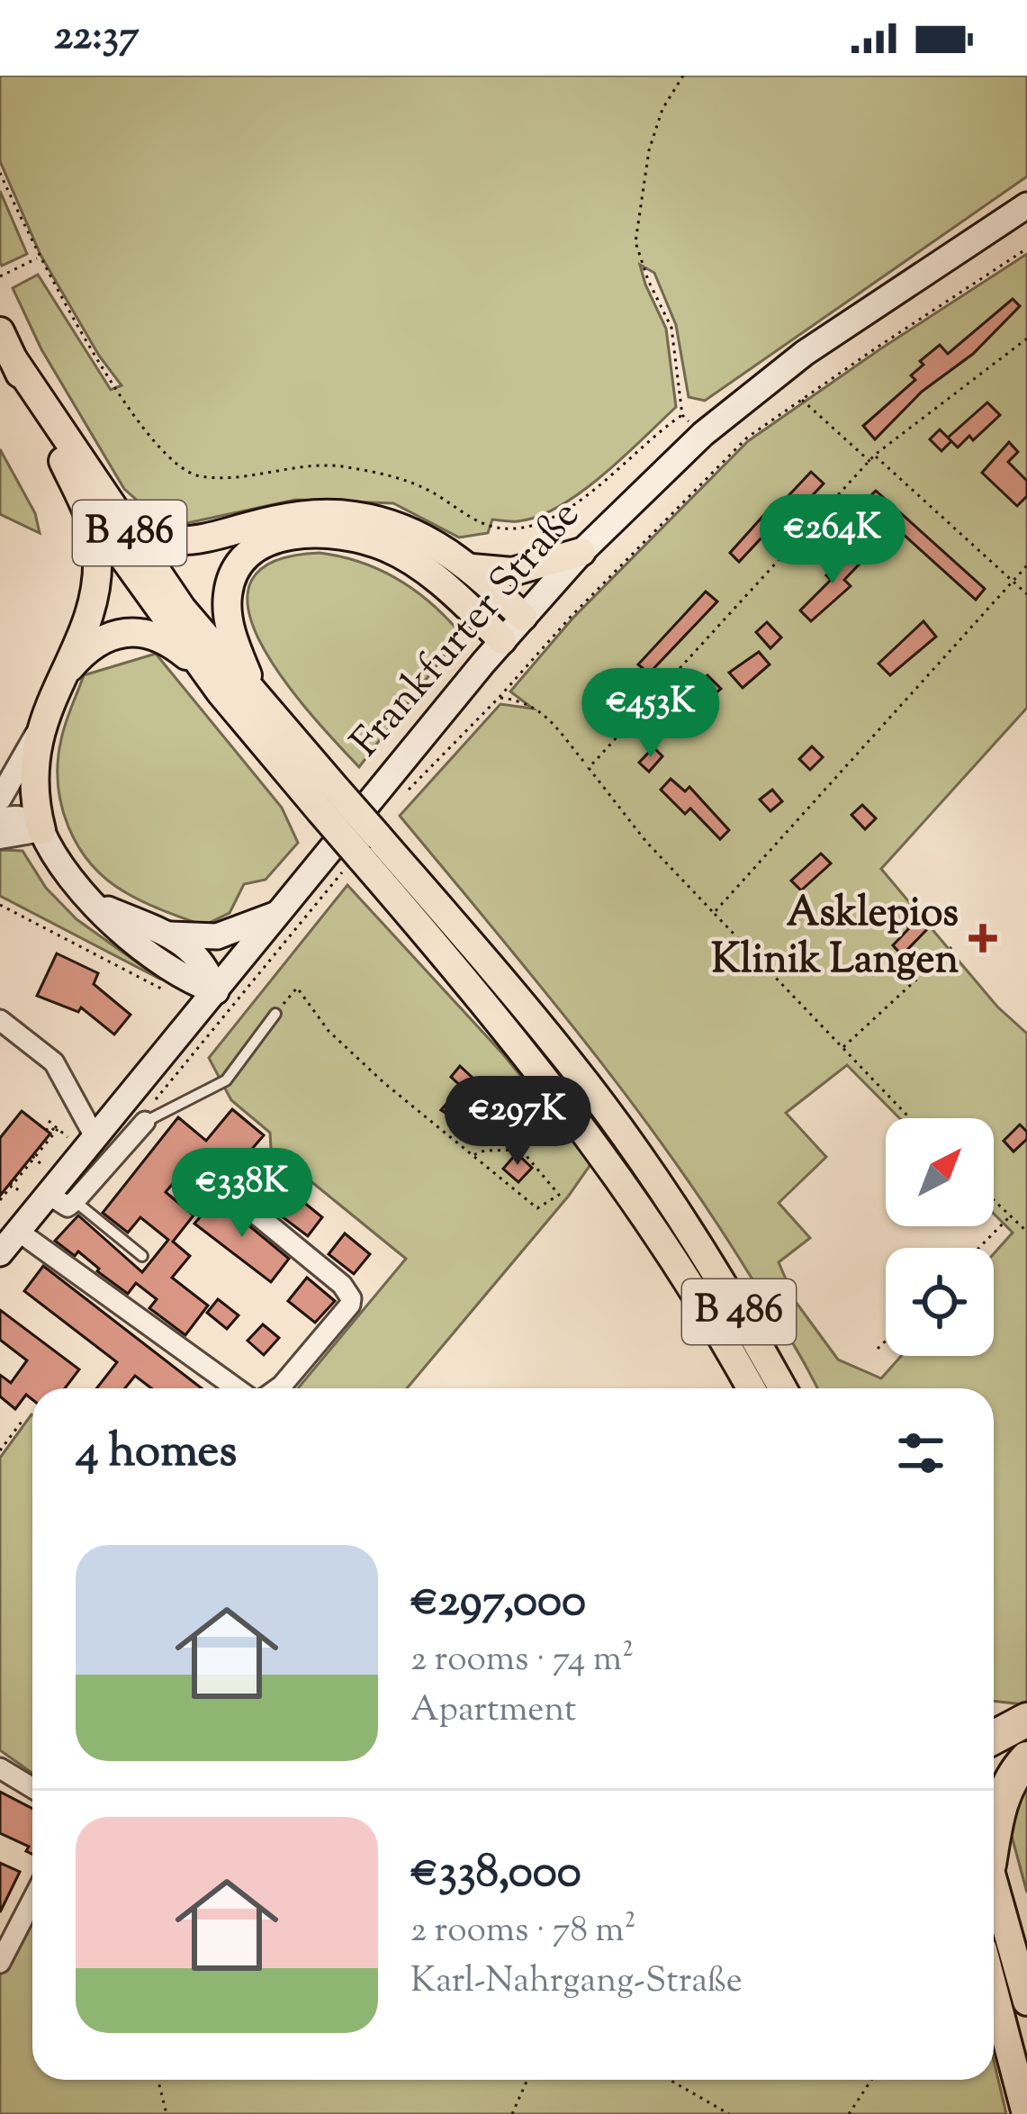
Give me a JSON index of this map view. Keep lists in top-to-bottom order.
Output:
{
  "streets": {
    "main road": ["B 486", "Frankfurter Straße"]
  },
  "crossings": [
    ["B 486", "Frankfurter Straße"]
  ],
  "places": {
    "health": ["Asklepios Klinik Langen"]
  },
  "north": "top right",
  "page": {
    "status": "22:37",
    "price": [
      "€264K",
      "€453K",
      "€297K",
      "€338K"
    ],
    "heading": "4 homes",
    "list": [
      {
        "name": "€297,000",
        "note": "2 rooms · 74 m² · Apartment"
      },
      {
        "name": "€338,000",
        "note": "2 rooms · 78 m² · Karl-Nahrgang-Straße"
      }
    ]
  }
}
